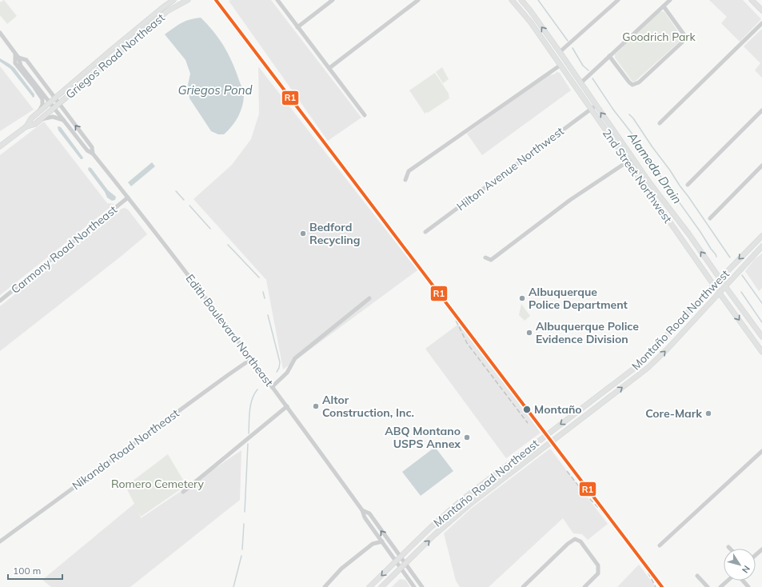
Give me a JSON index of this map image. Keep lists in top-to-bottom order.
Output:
{
  "streets": {
    "main road": [
      "Griegos Road Northeast",
      "2nd Street Northwest",
      "Montaño Road Northwest",
      "Montaño Road Northeast"
    ],
    "street": [
      "Hilton Avenue Northwest",
      "Carmony Road Northeast",
      "Edith Boulevard Northeast",
      "Nikanda Road Northeast"
    ]
  },
  "crossings": [
    ["Griegos Road Northeast", "Edith Boulevard Northeast"],
    ["Hilton Avenue Northwest", "2nd Street Northwest"],
    ["2nd Street Northwest", "Montaño Road Northwest"],
    ["Carmony Road Northeast", "Edith Boulevard Northeast"],
    ["Montaño Road Northwest", "Montaño Road Northeast"],
    ["Edith Boulevard Northeast", "Nikanda Road Northeast"],
    ["Edith Boulevard Northeast", "Montaño Road Northeast"]
  ],
  "water": ["Griegos Pond", "Alameda Drain"],
  "parks": ["Goodrich Park", "Romero Cemetery"],
  "places": [
    "Bedford Recycling",
    "Albuquerque Police Department",
    "Albuquerque Police Evidence Division",
    "Altor Construction, Inc.",
    "Montaño",
    "Core-Mark",
    "ABQ Montano USPS Annex"
  ],
  "lines": ["transit line R1"],
  "scale_bar": "100 m",
  "north": "bottom right"
}
